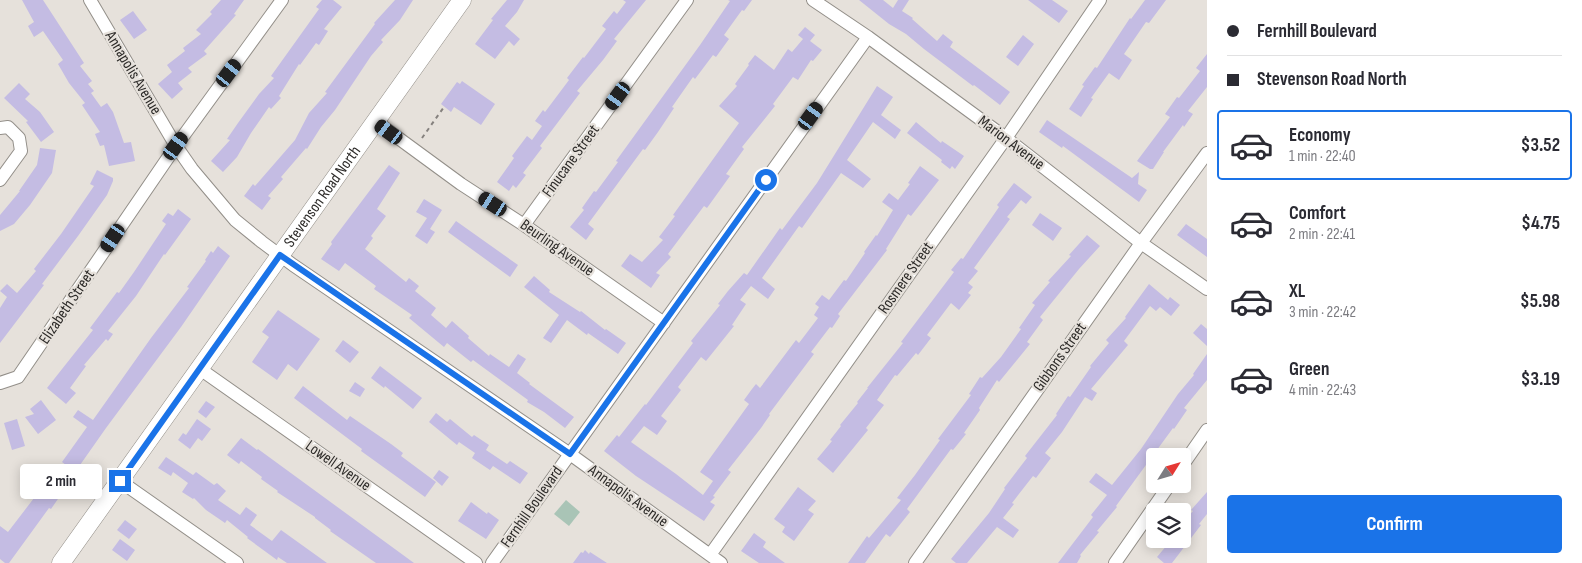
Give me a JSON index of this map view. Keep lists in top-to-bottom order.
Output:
{
  "streets": {
    "main road": ["Stevenson Road North"],
    "street": [
      "Annapolis Avenue",
      "Marion Avenue",
      "Finucane Street",
      "Beurling Avenue",
      "Rosmere Street",
      "Elizabeth Street",
      "Gibbons Street",
      "Lowell Avenue",
      "Fernhill Boulevard"
    ]
  },
  "crossings": [
    ["Annapolis Avenue", "Stevenson Road North"],
    ["Annapolis Avenue", "Rosmere Street"],
    ["Annapolis Avenue", "Elizabeth Street"],
    ["Annapolis Avenue", "Fernhill Boulevard"],
    ["Marion Avenue", "Rosmere Street"],
    ["Marion Avenue", "Gibbons Street"],
    ["Marion Avenue", "Fernhill Boulevard"],
    ["Finucane Street", "Beurling Avenue"],
    ["Stevenson Road North", "Beurling Avenue"],
    ["Stevenson Road North", "Lowell Avenue"],
    ["Beurling Avenue", "Fernhill Boulevard"]
  ],
  "north": "top right",
  "page": {
    "banner": ["Fernhill Boulevard", "Stevenson Road North"],
    "list": [
      {
        "name": "Economy",
        "note": "1 min · 22:40",
        "value": "$3.52"
      },
      {
        "name": "Comfort",
        "note": "2 min · 22:41",
        "value": "$4.75"
      },
      {
        "name": "XL",
        "note": "3 min · 22:42",
        "value": "$5.98"
      },
      {
        "name": "Green",
        "note": "4 min · 22:43",
        "value": "$3.19"
      }
    ],
    "bubble": "2 min",
    "buttons": "Confirm"
  }
}
